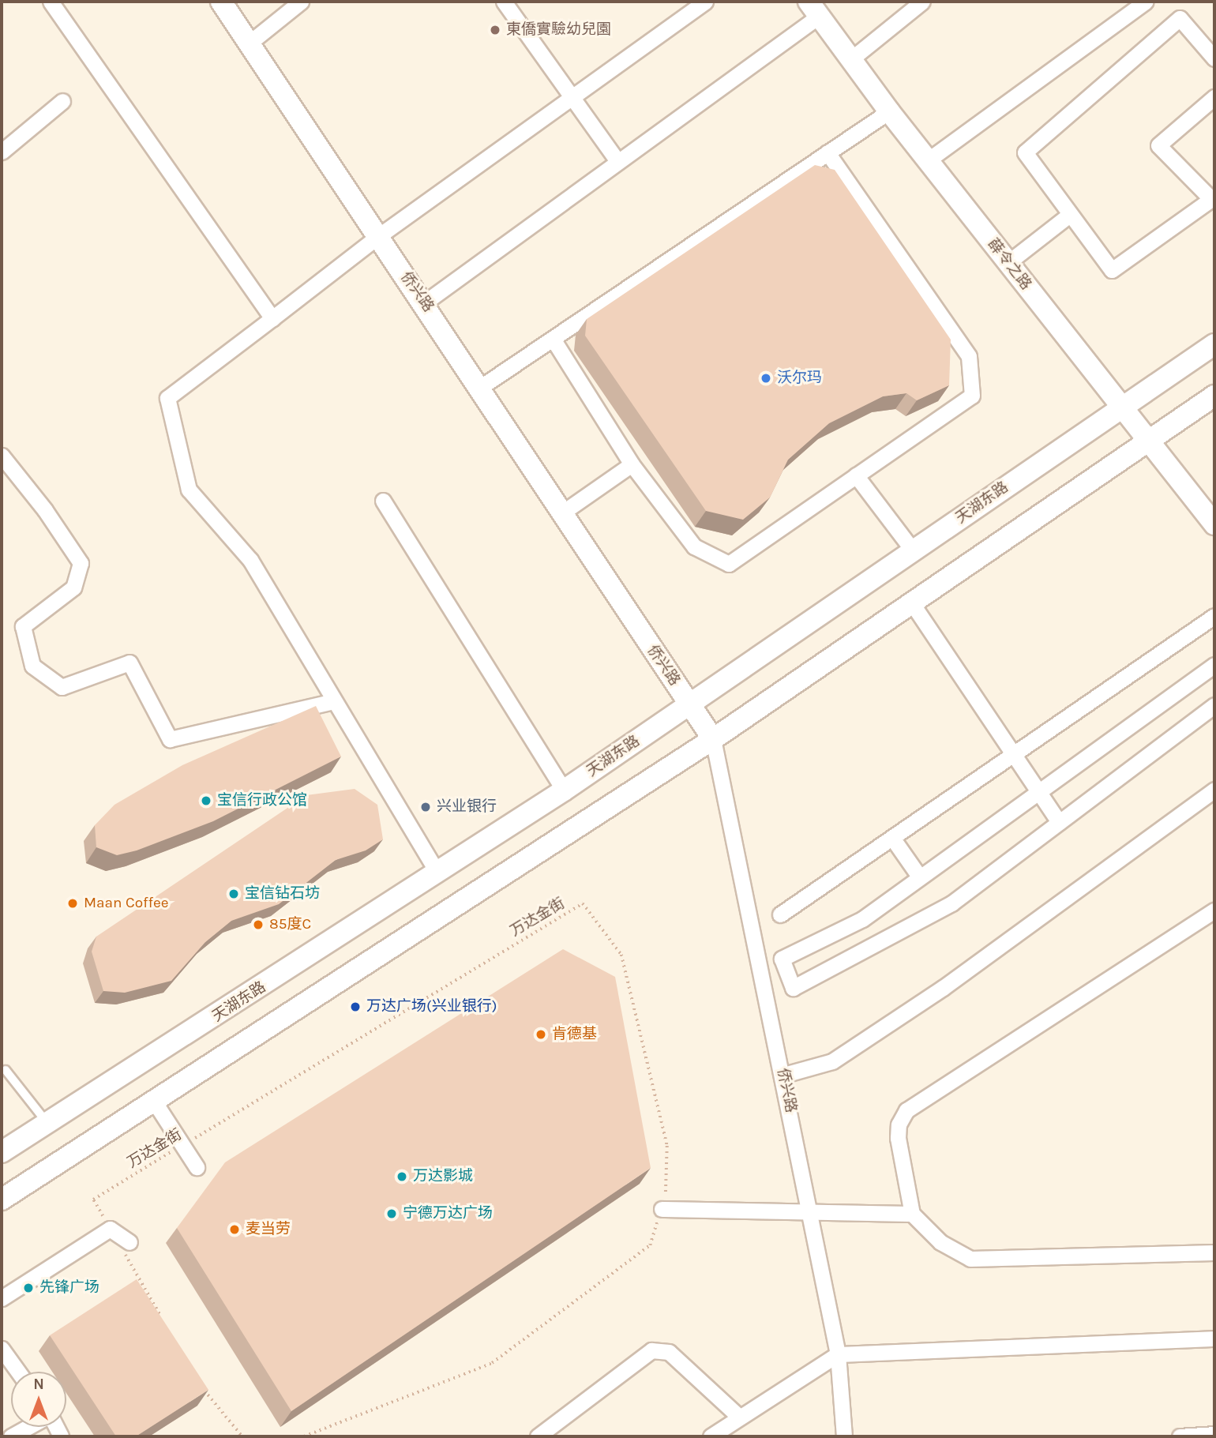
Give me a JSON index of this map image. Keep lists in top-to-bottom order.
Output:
{
  "streets": {
    "main road": ["薛令之路", "侨兴路", "天湖东路"],
    "path": ["万达金街"]
  },
  "crossings": [
    ["薛令之路", "天湖东路"],
    ["侨兴路", "天湖东路"]
  ],
  "places": [
    "東僑實驗幼兒園",
    "沃尔玛",
    "宝信行政公馆",
    "兴业银行",
    "宝信钻石坊",
    "Maan Coffee",
    "85度C",
    "万达广场(兴业银行)",
    "肯德基",
    "万达影城",
    "宁德万达广场",
    "麦当劳",
    "先锋广场"
  ],
  "north": "top"
}
